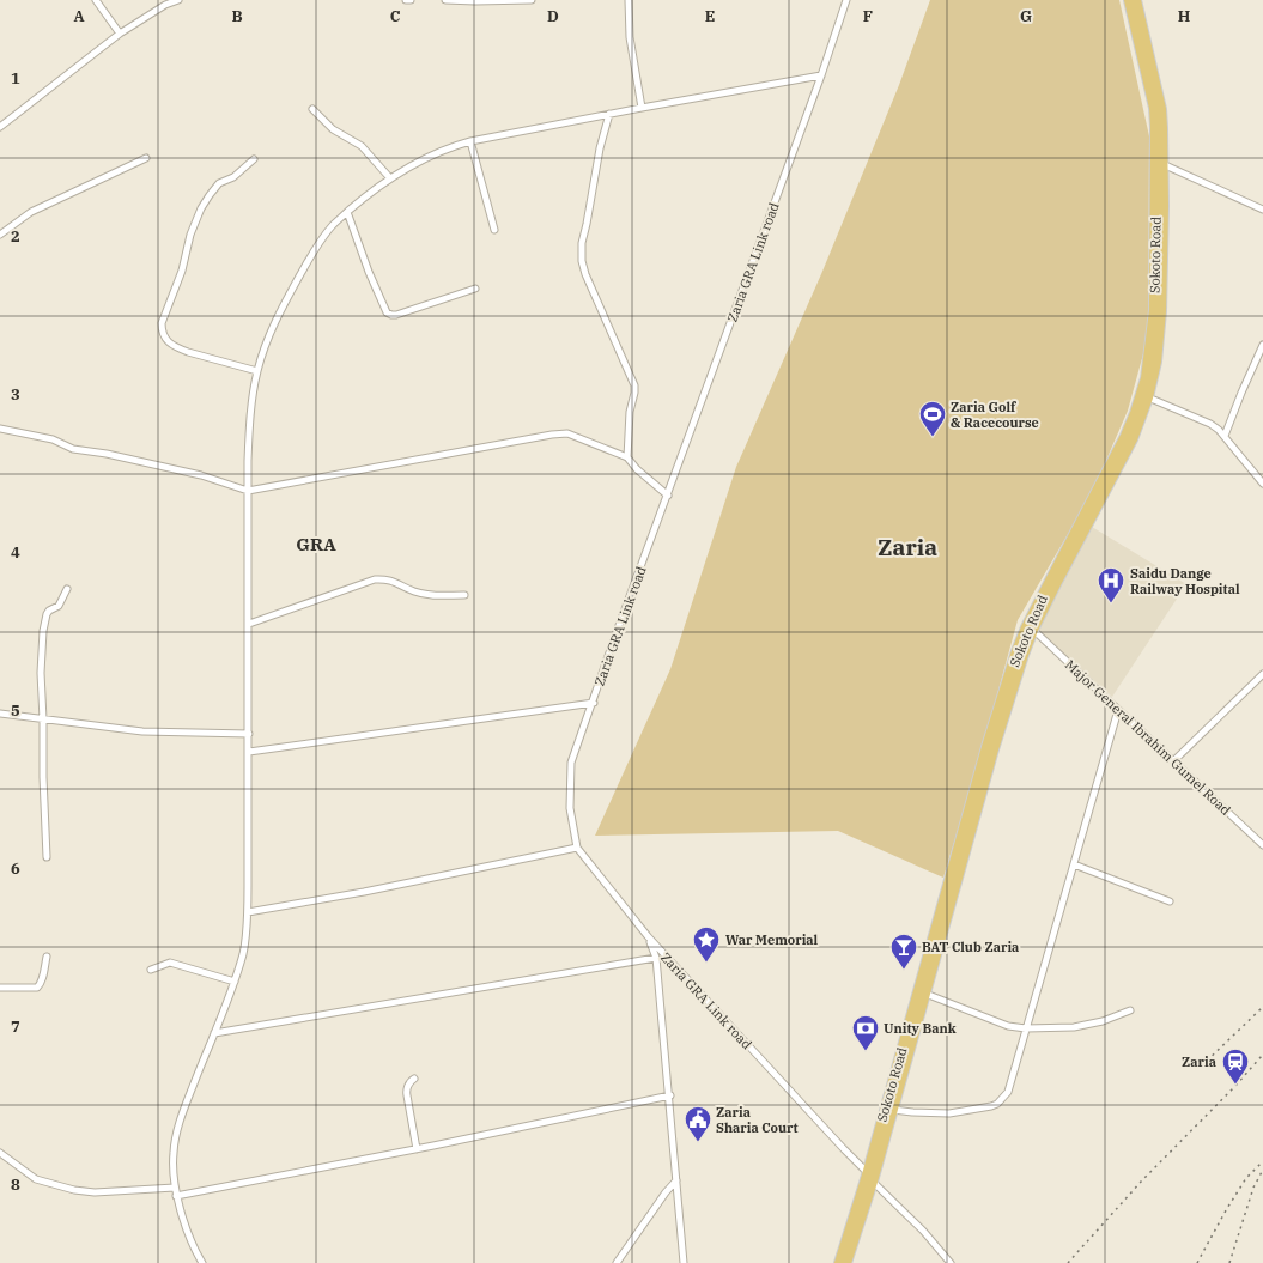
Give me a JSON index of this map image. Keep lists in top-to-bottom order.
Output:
{
  "streets": {
    "main road": ["Sokoto Road"],
    "street": ["Zaria GRA Link road", "Major General Ibrahim Gumel Road"]
  },
  "crossings": [
    ["Sokoto Road", "Zaria GRA Link road"],
    ["Sokoto Road", "Major General Ibrahim Gumel Road"]
  ],
  "districts": ["GRA", "Zaria"],
  "places": {
    "sports": ["Zaria Golf & Racecourse"],
    "hospital": ["Saidu Dange Railway Hospital"],
    "place": ["War Memorial"],
    "bar": ["BAT Club Zaria"],
    "bank": ["Unity Bank"],
    "station": ["Zaria"],
    "public building": ["Zaria Sharia Court"]
  },
  "grid": {
    "columns": [
      "A",
      "B",
      "C",
      "D",
      "E",
      "F",
      "G",
      "H"
    ],
    "rows": [
      "1",
      "2",
      "3",
      "4",
      "5",
      "6",
      "7",
      "8"
    ]
  }
}
